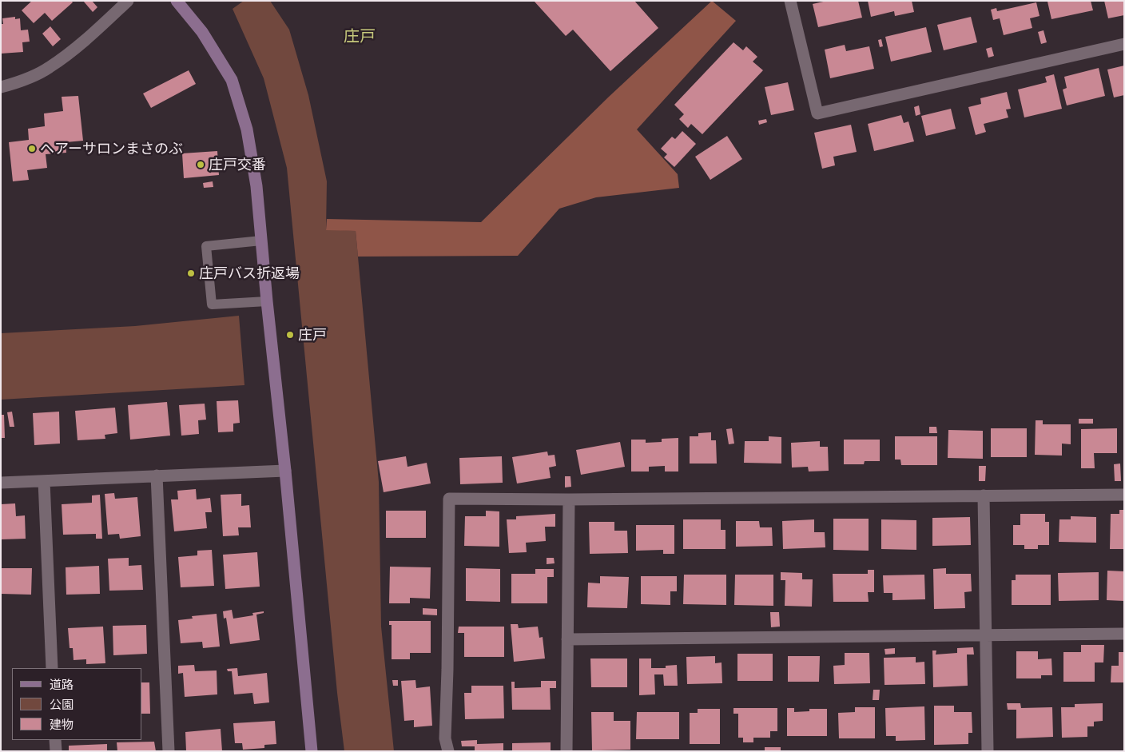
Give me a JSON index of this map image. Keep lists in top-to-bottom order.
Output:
{
  "districts": ["庄戸"],
  "places": [
    "ヘアーサロンまさのぶ",
    "庄戸交番",
    "庄戸バス折返場",
    "庄戸"
  ],
  "legend": ["道路", "公園", "建物"]
}
